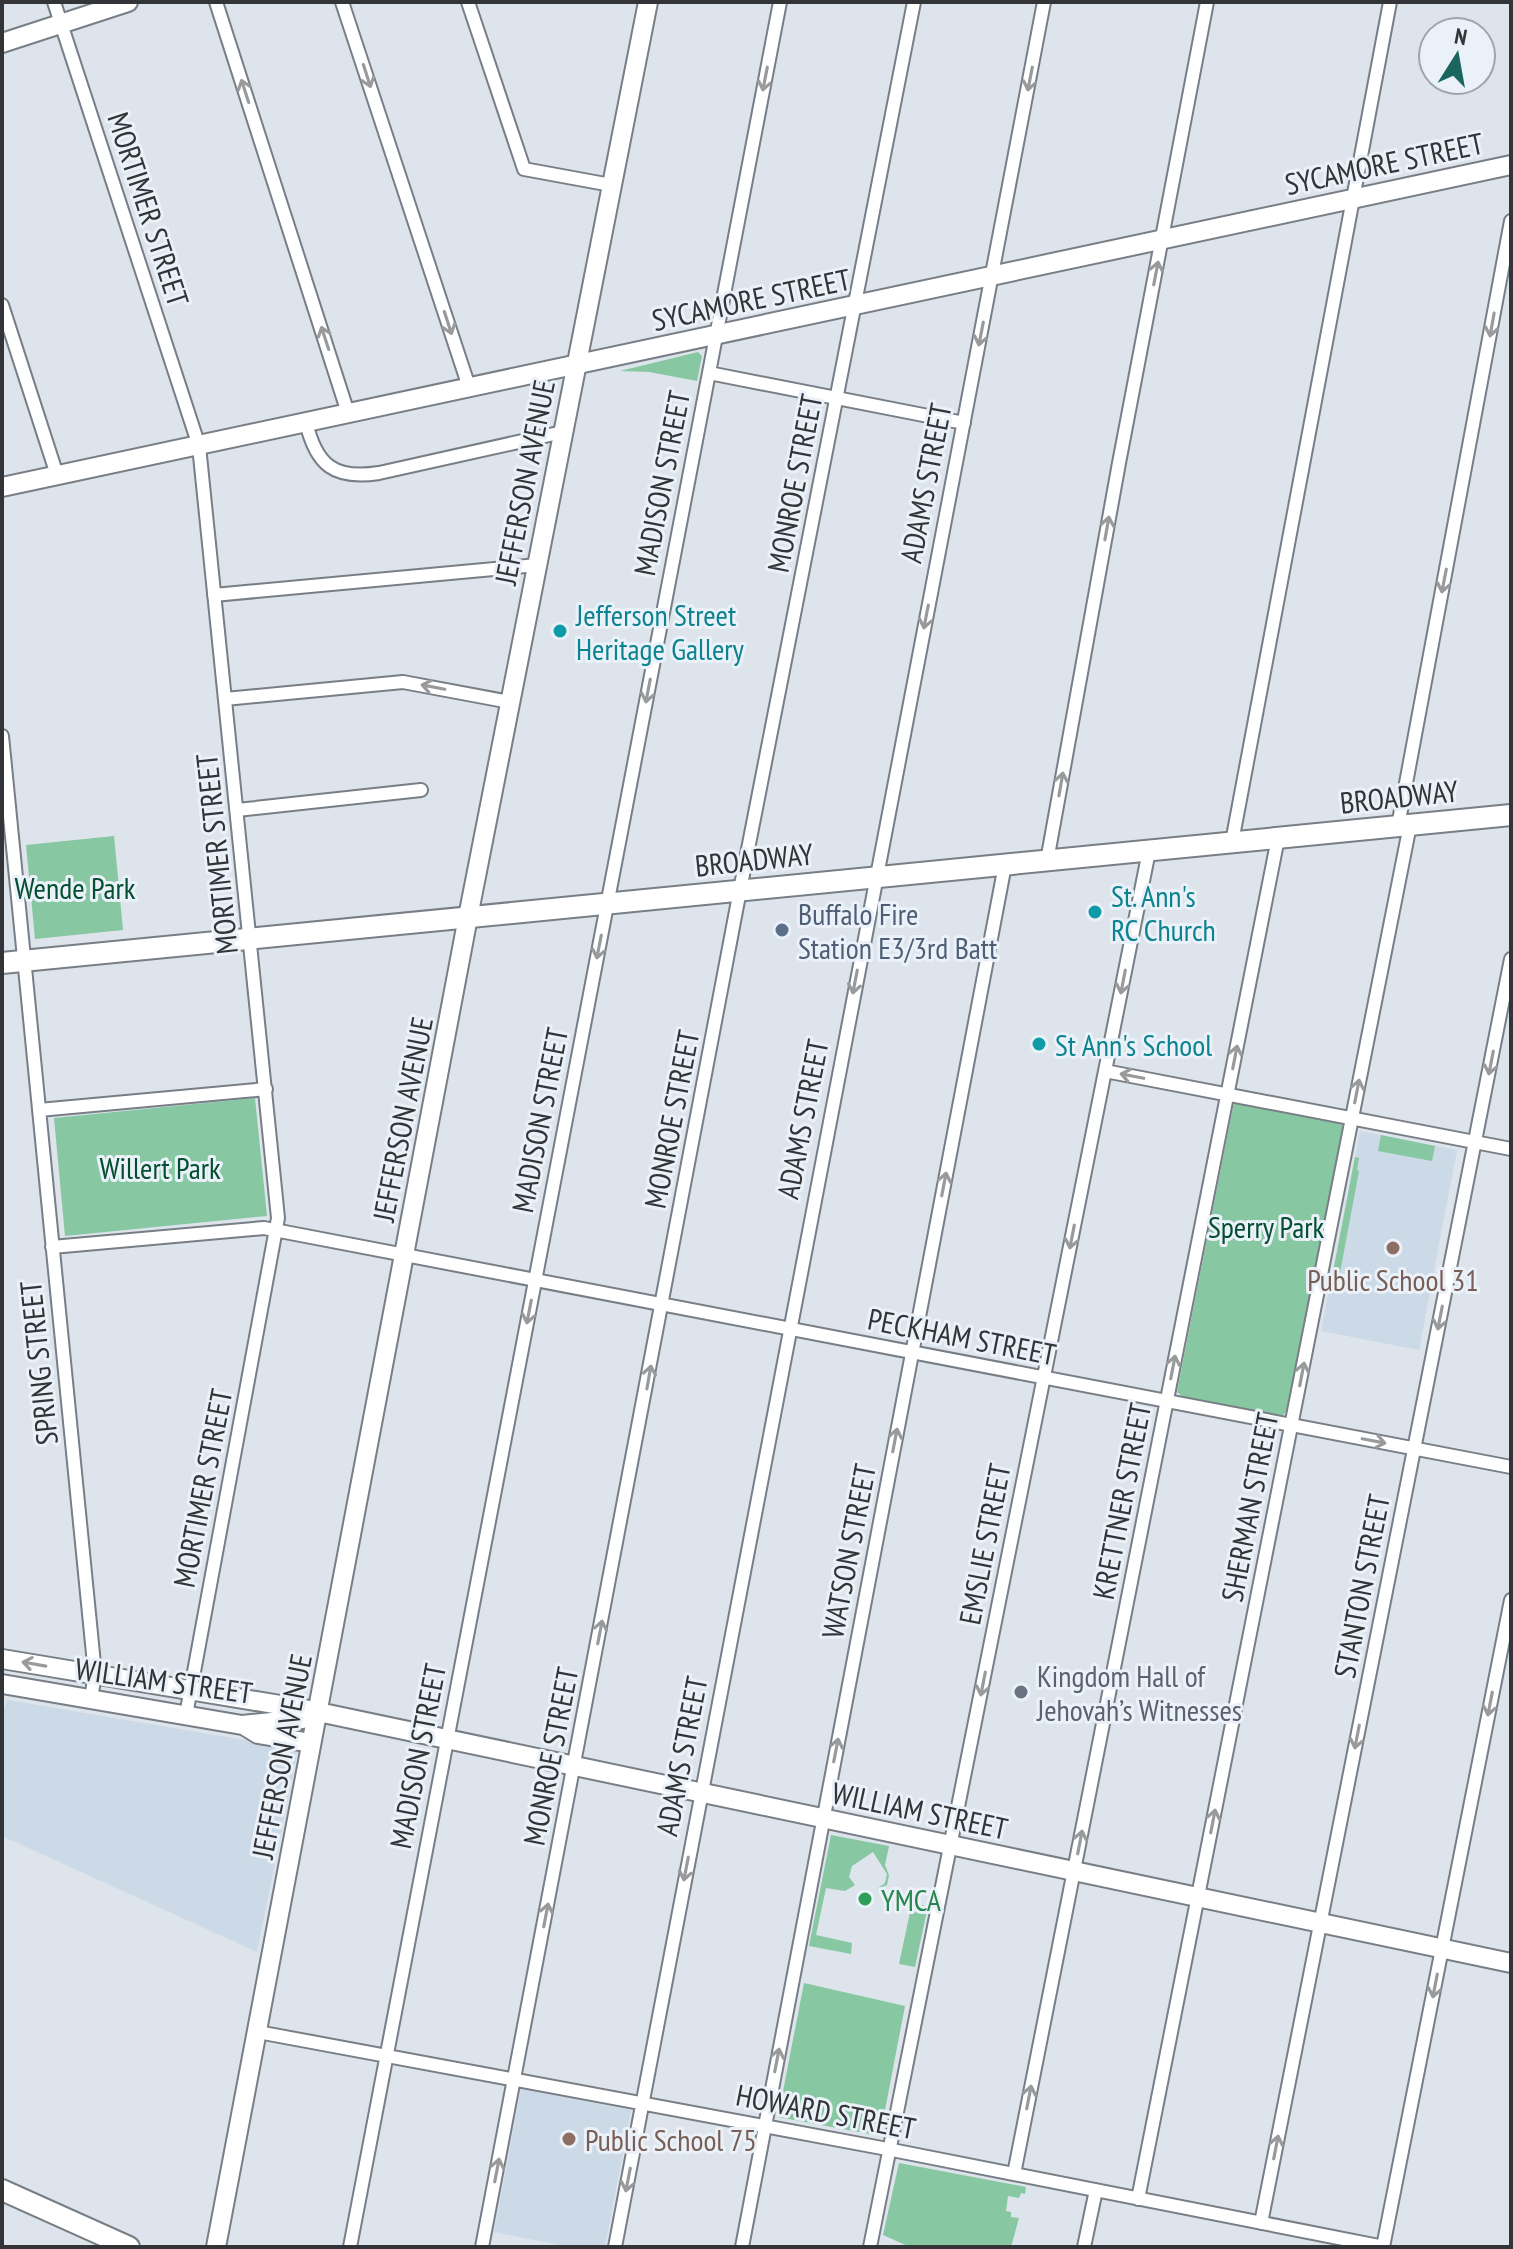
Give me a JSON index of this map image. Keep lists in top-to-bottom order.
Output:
{
  "streets": {
    "main road": ["BROADWAY"],
    "street": [
      "SYCAMORE STREET",
      "MORTIMER STREET",
      "JEFFERSON AVENUE",
      "MADISON STREET",
      "MONROE STREET",
      "ADAMS STREET",
      "PECKHAM STREET",
      "SPRING STREET",
      "KRETTNER STREET",
      "SHERMAN STREET",
      "EMSLIE STREET",
      "WATSON STREET",
      "STANTON STREET",
      "WILLIAM STREET",
      "HOWARD STREET"
    ]
  },
  "crossings": [
    ["SYCAMORE STREET", "MORTIMER STREET"],
    ["SYCAMORE STREET", "JEFFERSON AVENUE"],
    ["SYCAMORE STREET", "MADISON STREET"],
    ["SYCAMORE STREET", "MONROE STREET"],
    ["SYCAMORE STREET", "ADAMS STREET"],
    ["MORTIMER STREET", "BROADWAY"],
    ["MORTIMER STREET", "PECKHAM STREET"],
    ["MORTIMER STREET", "WILLIAM STREET"],
    ["JEFFERSON AVENUE", "BROADWAY"],
    ["JEFFERSON AVENUE", "PECKHAM STREET"],
    ["JEFFERSON AVENUE", "WILLIAM STREET"],
    ["JEFFERSON AVENUE", "HOWARD STREET"],
    ["MADISON STREET", "BROADWAY"],
    ["MADISON STREET", "PECKHAM STREET"],
    ["MADISON STREET", "WILLIAM STREET"],
    ["MADISON STREET", "HOWARD STREET"],
    ["MONROE STREET", "BROADWAY"],
    ["MONROE STREET", "PECKHAM STREET"],
    ["MONROE STREET", "WILLIAM STREET"],
    ["MONROE STREET", "HOWARD STREET"],
    ["ADAMS STREET", "BROADWAY"],
    ["ADAMS STREET", "PECKHAM STREET"],
    ["ADAMS STREET", "WILLIAM STREET"],
    ["ADAMS STREET", "HOWARD STREET"],
    ["BROADWAY", "SPRING STREET"],
    ["BROADWAY", "KRETTNER STREET"],
    ["BROADWAY", "SHERMAN STREET"],
    ["BROADWAY", "EMSLIE STREET"],
    ["BROADWAY", "WATSON STREET"],
    ["PECKHAM STREET", "SPRING STREET"],
    ["PECKHAM STREET", "KRETTNER STREET"],
    ["PECKHAM STREET", "SHERMAN STREET"],
    ["PECKHAM STREET", "EMSLIE STREET"],
    ["PECKHAM STREET", "WATSON STREET"],
    ["PECKHAM STREET", "STANTON STREET"],
    ["SPRING STREET", "WILLIAM STREET"],
    ["KRETTNER STREET", "WILLIAM STREET"],
    ["KRETTNER STREET", "HOWARD STREET"],
    ["SHERMAN STREET", "WILLIAM STREET"],
    ["SHERMAN STREET", "HOWARD STREET"],
    ["EMSLIE STREET", "WILLIAM STREET"],
    ["EMSLIE STREET", "HOWARD STREET"],
    ["WATSON STREET", "WILLIAM STREET"],
    ["WATSON STREET", "HOWARD STREET"],
    ["STANTON STREET", "WILLIAM STREET"],
    ["STANTON STREET", "HOWARD STREET"]
  ],
  "one_way": [
    "MADISON STREET",
    "MONROE STREET",
    "ADAMS STREET",
    "KRETTNER STREET",
    "EMSLIE STREET",
    "WATSON STREET"
  ],
  "parks": ["Wende Park", "Willert Park", "Sperry Park"],
  "places": [
    "Jefferson Street Heritage Gallery",
    "St. Ann's RC Church",
    "Buffalo Fire Station E3/3rd Batt",
    "St Ann's School",
    "Public School 31",
    "Kingdom Hall of Jehovah’s Witnesses",
    "YMCA",
    "Public School 75"
  ],
  "north": "top"
}
